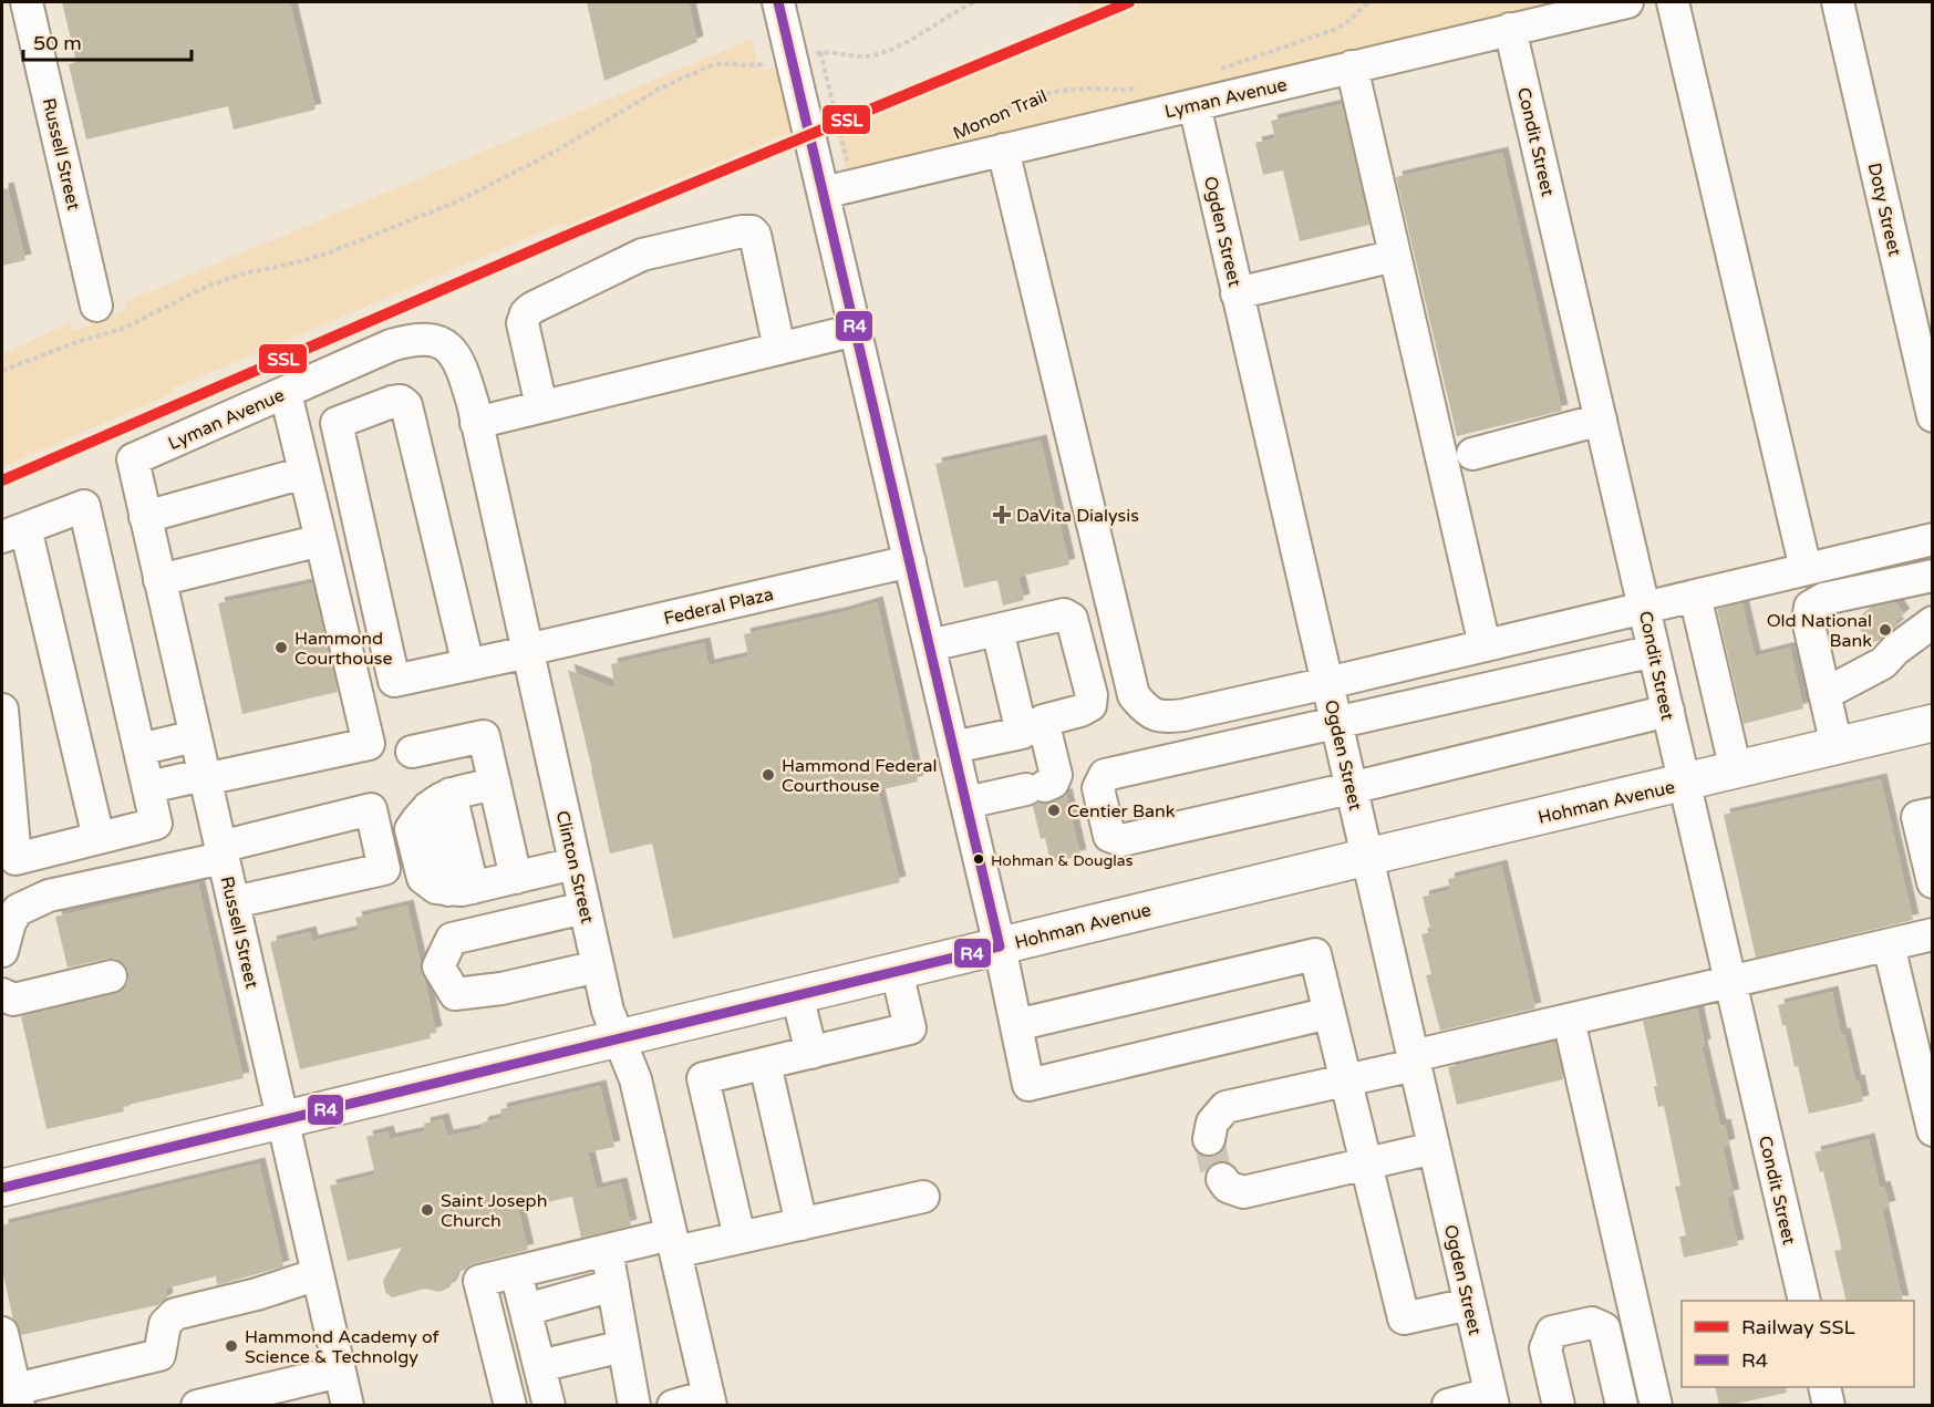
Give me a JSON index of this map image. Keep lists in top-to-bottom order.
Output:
{
  "streets": {
    "main road": ["Hohman Avenue"],
    "street": [
      "Lyman Avenue",
      "Condit Street",
      "Russell Street",
      "Doty Street",
      "Ogden Street",
      "Federal Plaza",
      "Clinton Street"
    ],
    "path": ["Monon Trail"]
  },
  "crossings": [
    ["Lyman Avenue", "Condit Street"],
    ["Lyman Avenue", "Russell Street"],
    ["Lyman Avenue", "Ogden Street"],
    ["Lyman Avenue", "Clinton Street"],
    ["Condit Street", "Hohman Avenue"],
    ["Russell Street", "Hohman Avenue"],
    ["Ogden Street", "Hohman Avenue"],
    ["Federal Plaza", "Clinton Street"],
    ["Hohman Avenue", "Clinton Street"]
  ],
  "places": {
    "health": ["DaVita Dialysis"],
    "other": [
      "Old National Bank",
      "Hammond Courthouse",
      "Hammond Federal Courthouse",
      "Centier Bank",
      "Hohman & Douglas",
      "Saint Joseph Church",
      "Hammond Academy of Science & Technolgy"
    ]
  },
  "lines": ["rail line SSL", "transit line R4"],
  "legend": ["Railway SSL", "R4"],
  "scale_bar": "50 m"
}
